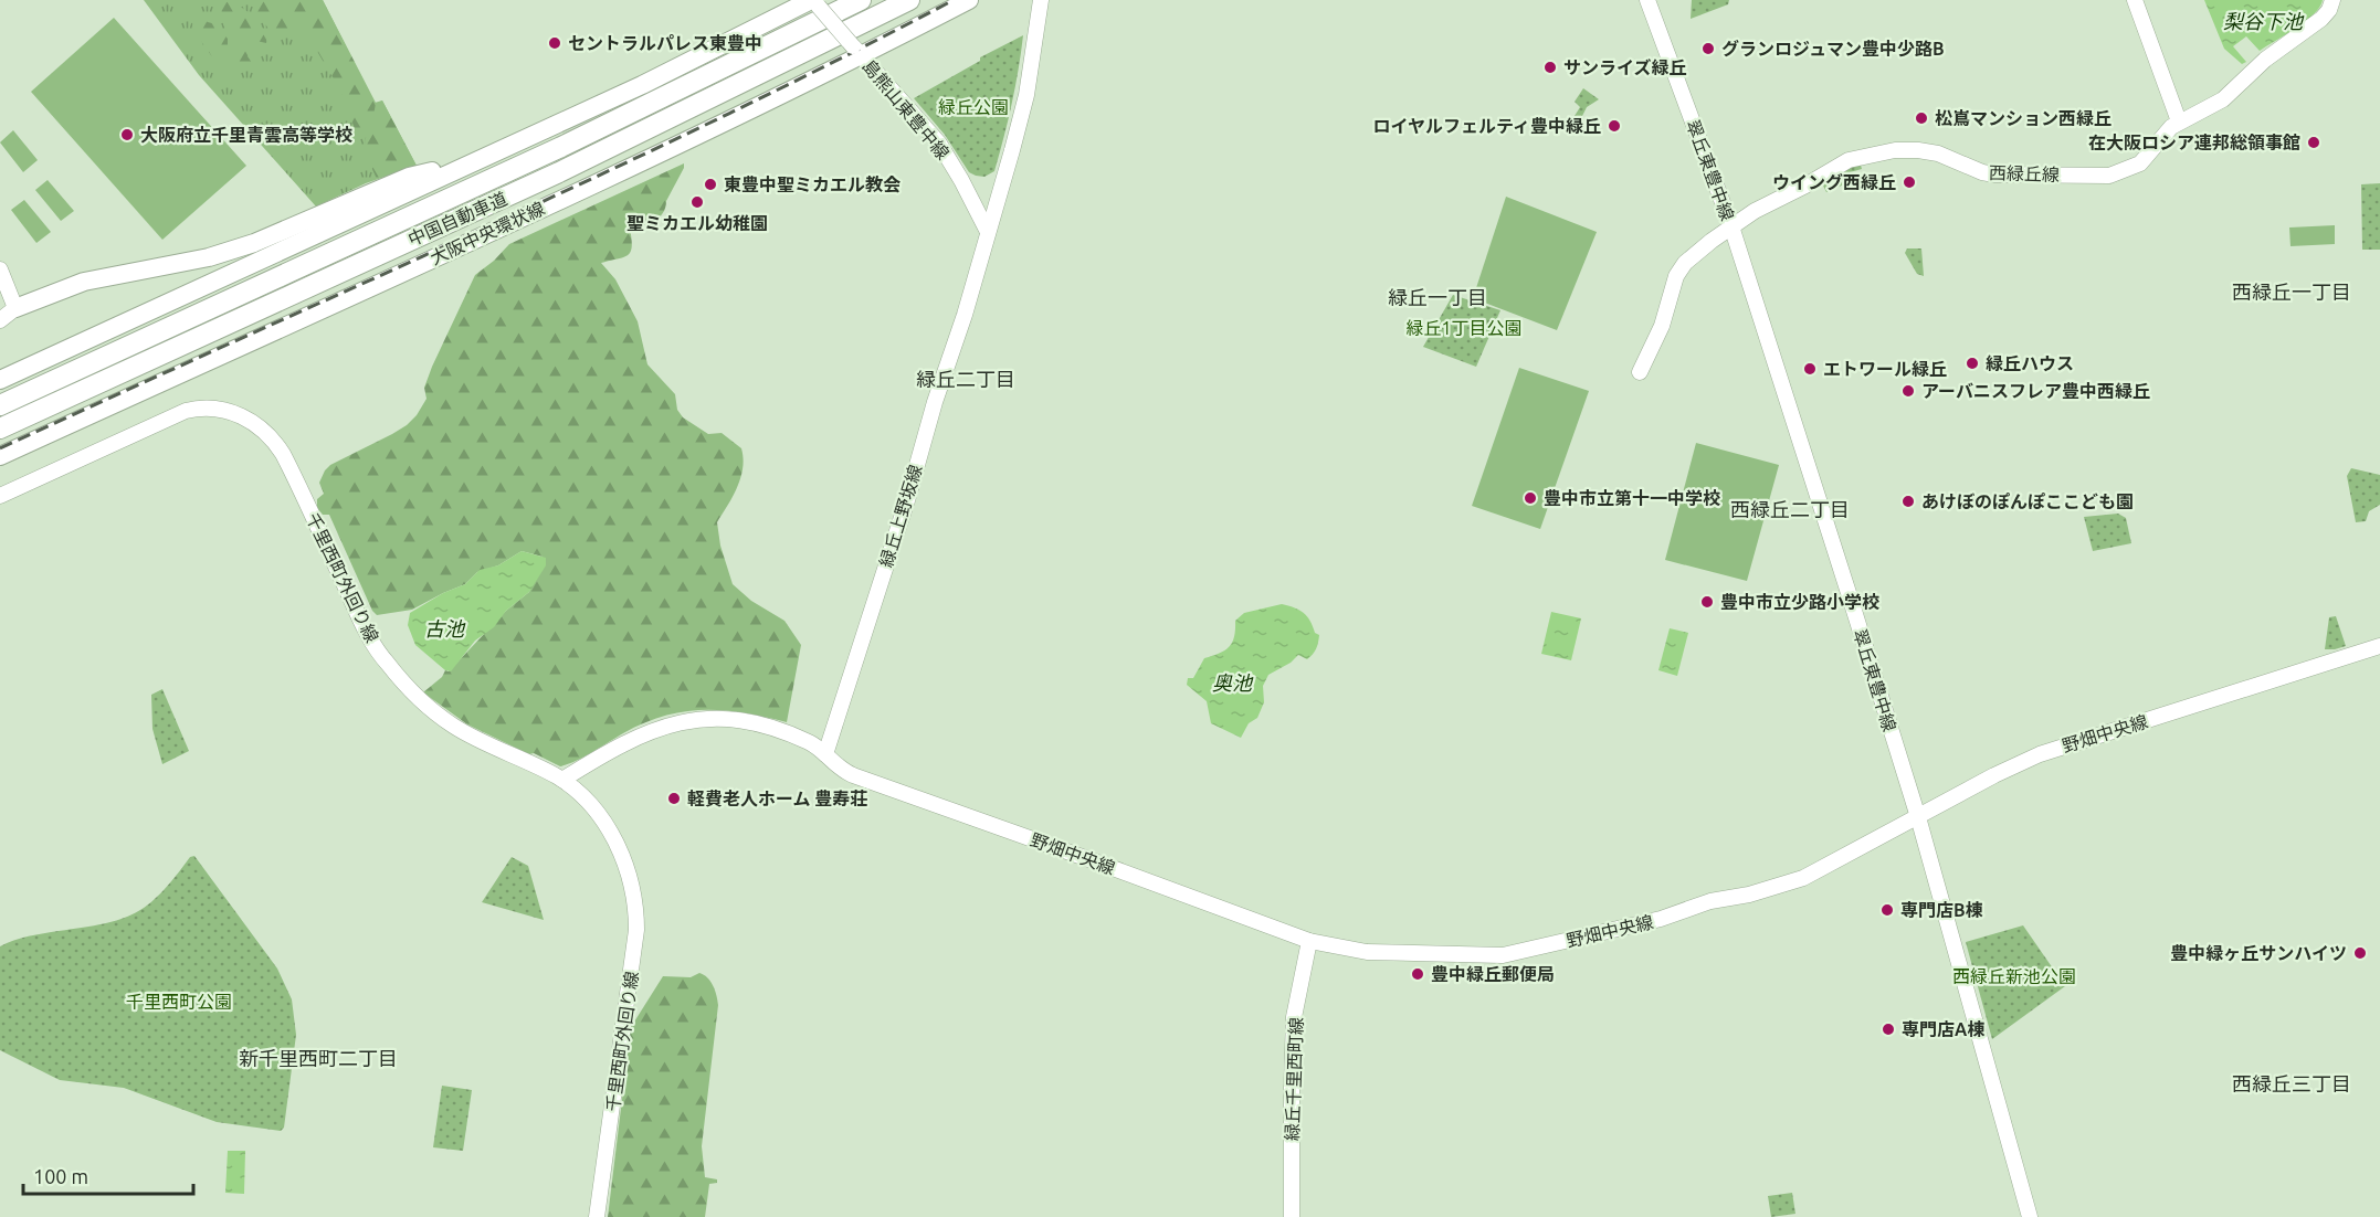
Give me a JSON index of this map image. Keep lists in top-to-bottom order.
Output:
{
  "streets": {
    "highway": ["中国自動車道"],
    "main road": ["大阪中央環状線"],
    "street": [
      "島熊山東豊中線",
      "翠丘東豊中線",
      "西緑丘線",
      "緑丘上野坂線",
      "千里西町外回り線",
      "野畑中央線",
      "緑丘千里西町線"
    ]
  },
  "crossings": [
    ["島熊山東豊中線", "大阪中央環状線"],
    ["島熊山東豊中線", "緑丘上野坂線"],
    ["翠丘東豊中線", "西緑丘線"],
    ["翠丘東豊中線", "野畑中央線"],
    ["緑丘上野坂線", "野畑中央線"],
    ["野畑中央線", "緑丘千里西町線"]
  ],
  "districts": [
    "西緑丘一丁目",
    "緑丘一丁目",
    "緑丘二丁目",
    "西緑丘二丁目",
    "新千里西町二丁目",
    "西緑丘三丁目"
  ],
  "water": ["梨谷下池", "古池", "奥池"],
  "parks": [
    "緑丘公園",
    "緑丘1丁目公園",
    "西緑丘新池公園",
    "千里西町公園"
  ],
  "places": [
    "セントラルパレス東豊中",
    "グランロジュマン豊中少路B",
    "サンライズ緑丘",
    "松嶌マンション西緑丘",
    "ロイヤルフェルティ豊中緑丘",
    "大阪府立千里青雲高等学校",
    "在大阪ロシア連邦総領事館",
    "ウイング西緑丘",
    "東豊中聖ミカエル教会",
    "聖ミカエル幼稚園",
    "緑丘ハウス",
    "エトワール緑丘",
    "アーバニスフレア豊中西緑丘",
    "豊中市立第十一中学校",
    "あけぼのぽんぽここども園",
    "豊中市立少路小学校",
    "軽費老人ホーム 豊寿荘",
    "専門店B棟",
    "豊中緑ヶ丘サンハイツ",
    "豊中緑丘郵便局",
    "専門店A棟"
  ],
  "scale_bar": "100 m"
}
